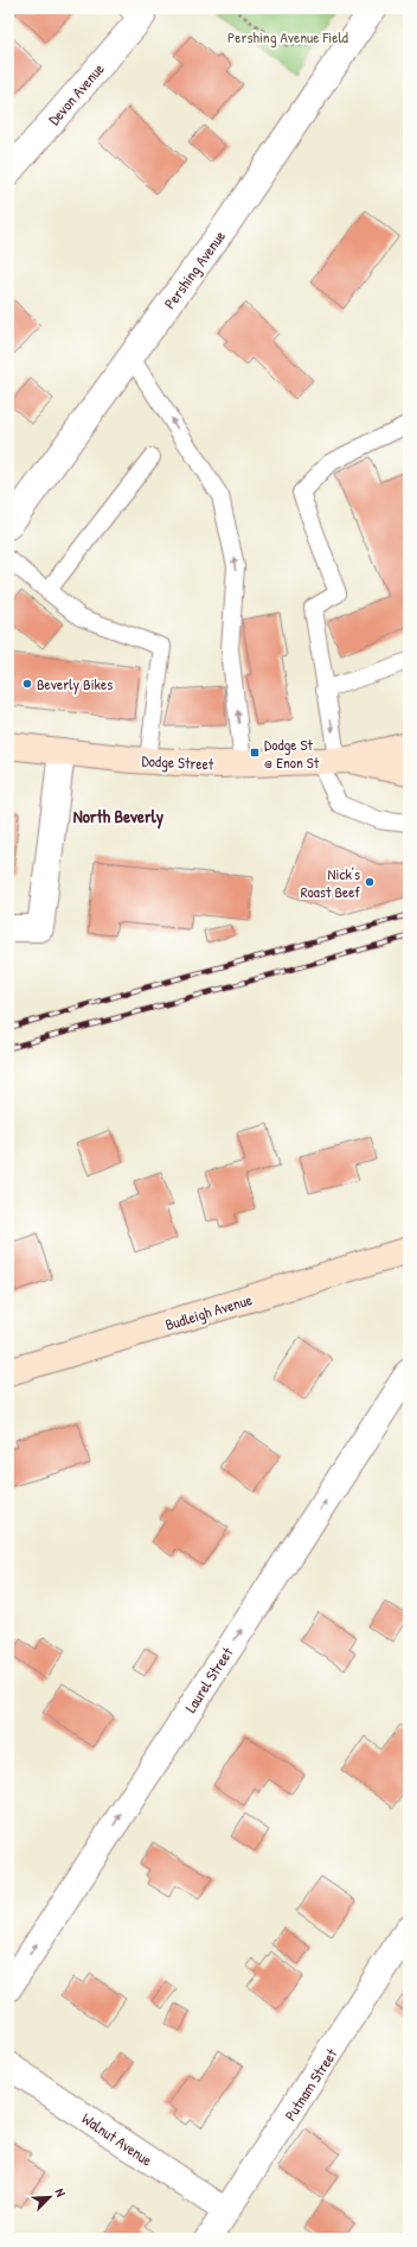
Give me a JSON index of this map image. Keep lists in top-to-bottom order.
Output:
{
  "streets": {
    "main road": ["Dodge Street", "Budleigh Avenue"],
    "street": [
      "Devon Avenue",
      "Pershing Avenue",
      "Laurel Street",
      "Putnam Street",
      "Walnut Avenue"
    ]
  },
  "crossings": [
    ["Putnam Street", "Walnut Avenue"]
  ],
  "one_way": ["Laurel Street"],
  "districts": ["North Beverly"],
  "parks": ["Pershing Avenue Field"],
  "places": {
    "other": ["Beverly Bikes", "Nick's Roast Beef"],
    "transit": ["Dodge St @ Enon St"]
  },
  "north": "top right"
}
